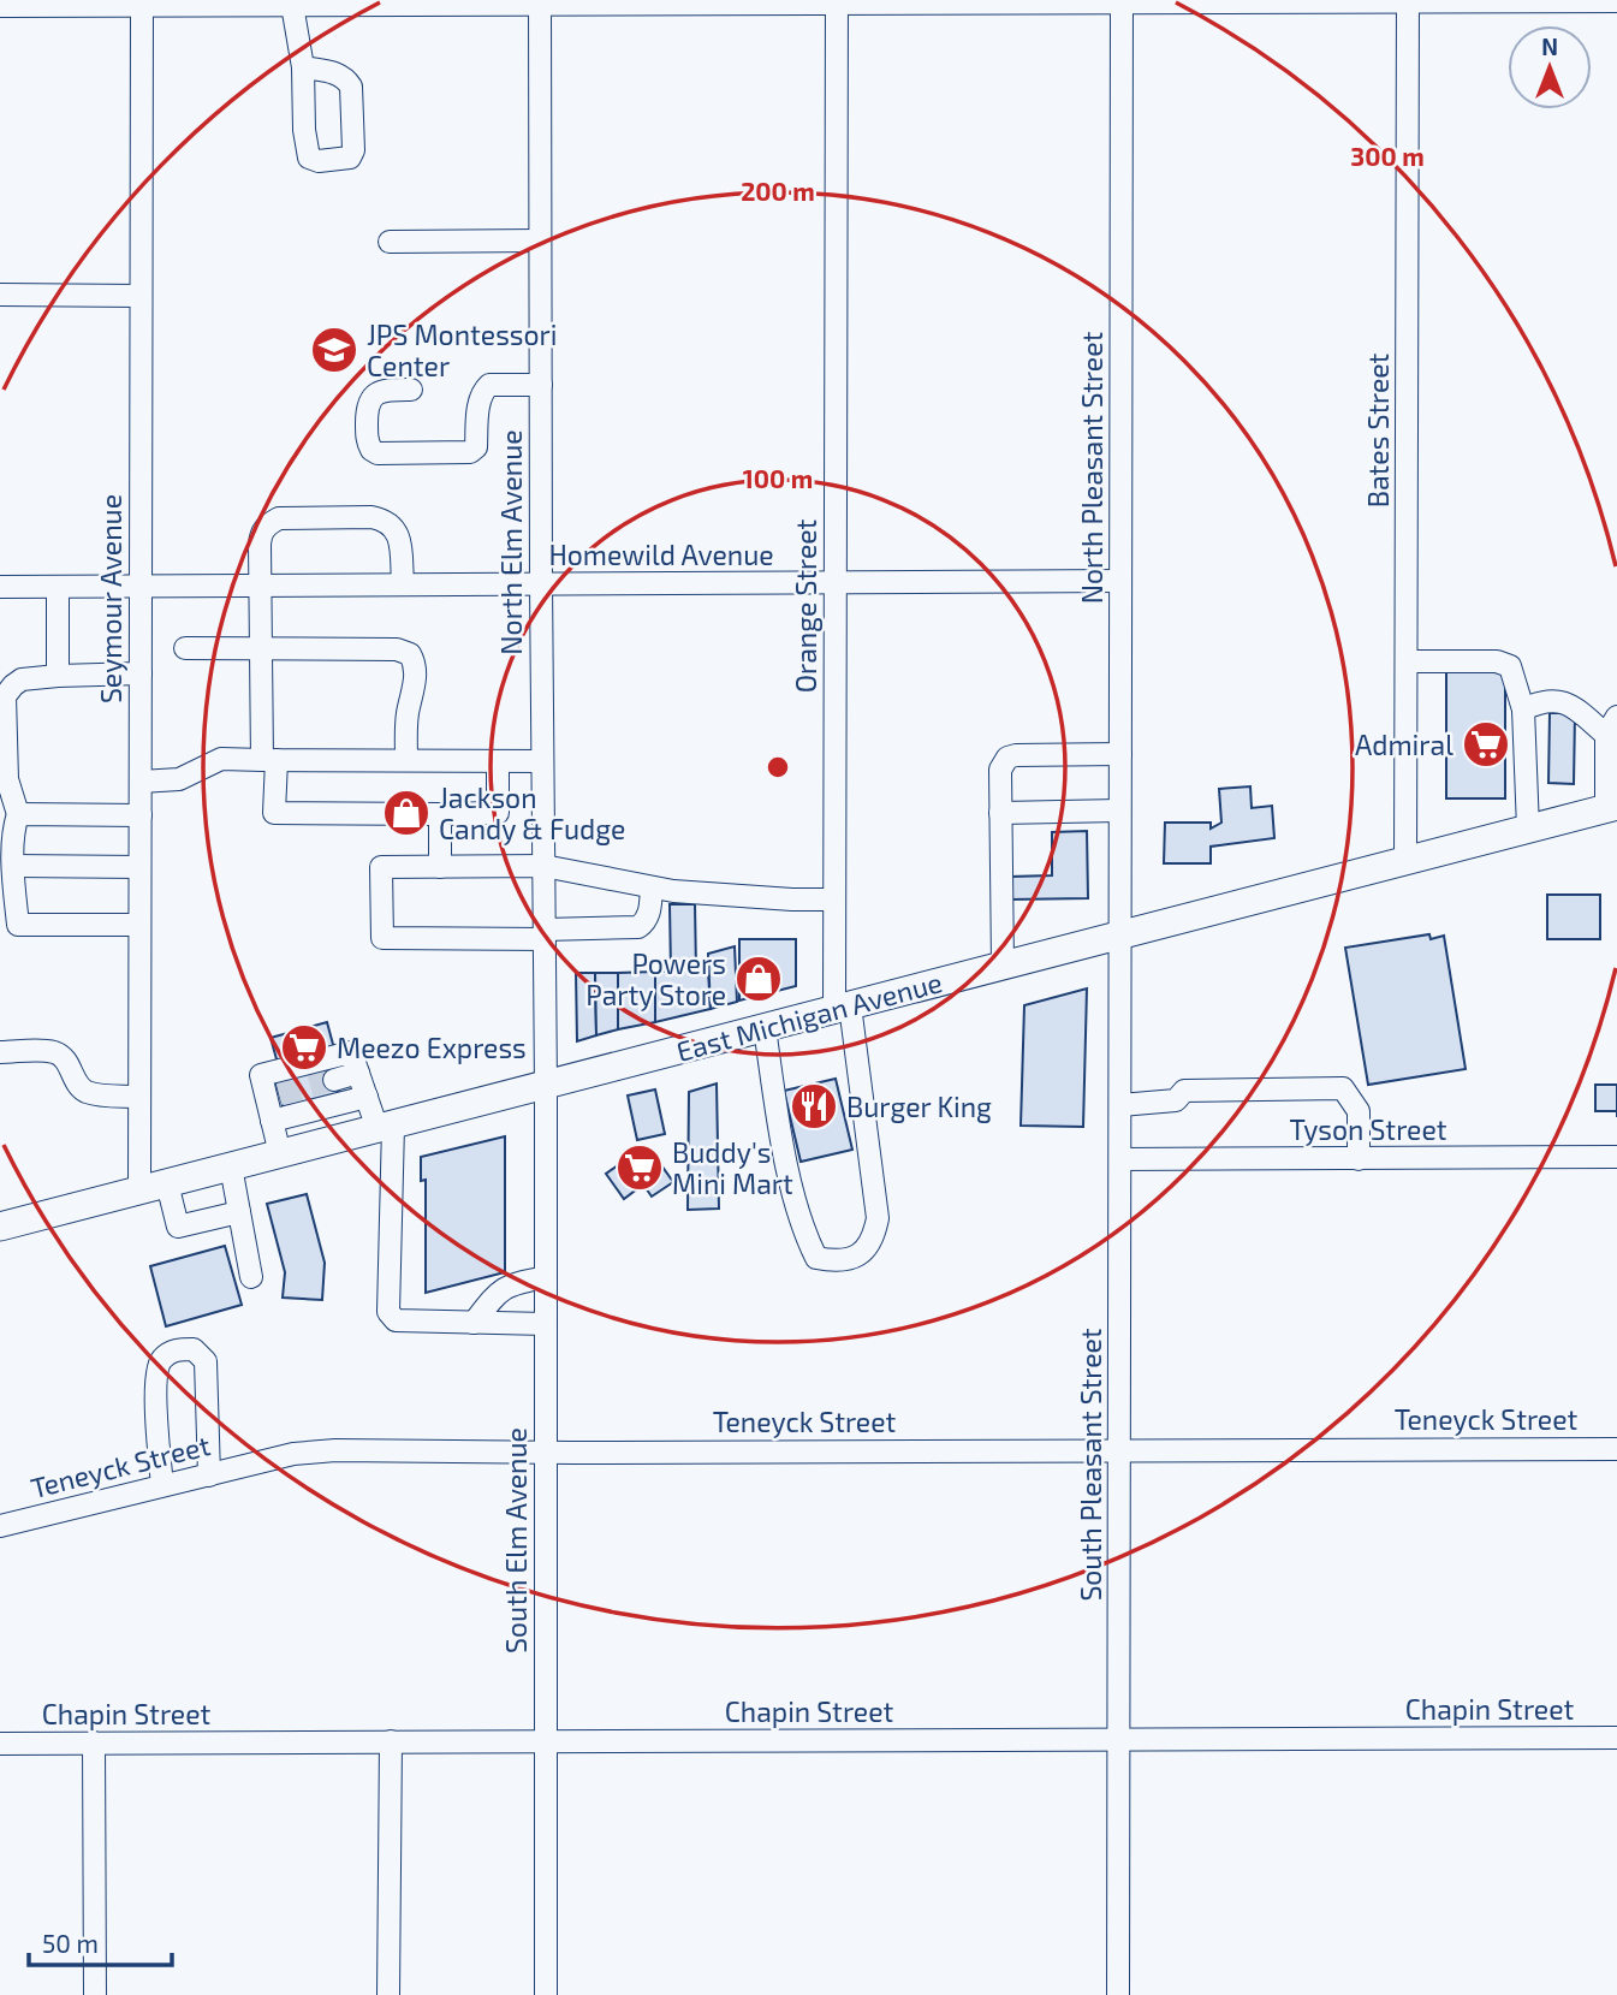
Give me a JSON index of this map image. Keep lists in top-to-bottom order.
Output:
{
  "streets": {
    "main road": ["East Michigan Avenue"],
    "street": [
      "Bates Street",
      "North Pleasant Street",
      "North Elm Avenue",
      "Homewild Avenue",
      "Seymour Avenue",
      "Orange Street",
      "Tyson Street",
      "Teneyck Street",
      "South Pleasant Street",
      "South Elm Avenue",
      "Chapin Street"
    ]
  },
  "crossings": [
    ["Bates Street", "East Michigan Avenue"],
    ["North Pleasant Street", "Homewild Avenue"],
    ["North Pleasant Street", "East Michigan Avenue"],
    ["North Pleasant Street", "South Pleasant Street"],
    ["North Elm Avenue", "Homewild Avenue"],
    ["North Elm Avenue", "East Michigan Avenue"],
    ["North Elm Avenue", "South Elm Avenue"],
    ["Homewild Avenue", "Seymour Avenue"],
    ["Homewild Avenue", "Orange Street"],
    ["Seymour Avenue", "East Michigan Avenue"],
    ["Orange Street", "East Michigan Avenue"],
    ["East Michigan Avenue", "South Pleasant Street"],
    ["East Michigan Avenue", "South Elm Avenue"],
    ["Tyson Street", "South Pleasant Street"],
    ["Teneyck Street", "South Pleasant Street"],
    ["Teneyck Street", "South Elm Avenue"],
    ["South Pleasant Street", "Chapin Street"],
    ["South Elm Avenue", "Chapin Street"]
  ],
  "places": {
    "school or university": ["JPS Montessori Center"],
    "supermarket": ["Admiral", "Meezo Express", "Buddy's Mini Mart"],
    "shop": ["Jackson Candy & Fudge", "Powers Party Store"],
    "restaurant": ["Burger King"]
  },
  "scale_bar": "50 m",
  "north": "top",
  "rings": ["300 m", "200 m", "100 m"]
}
